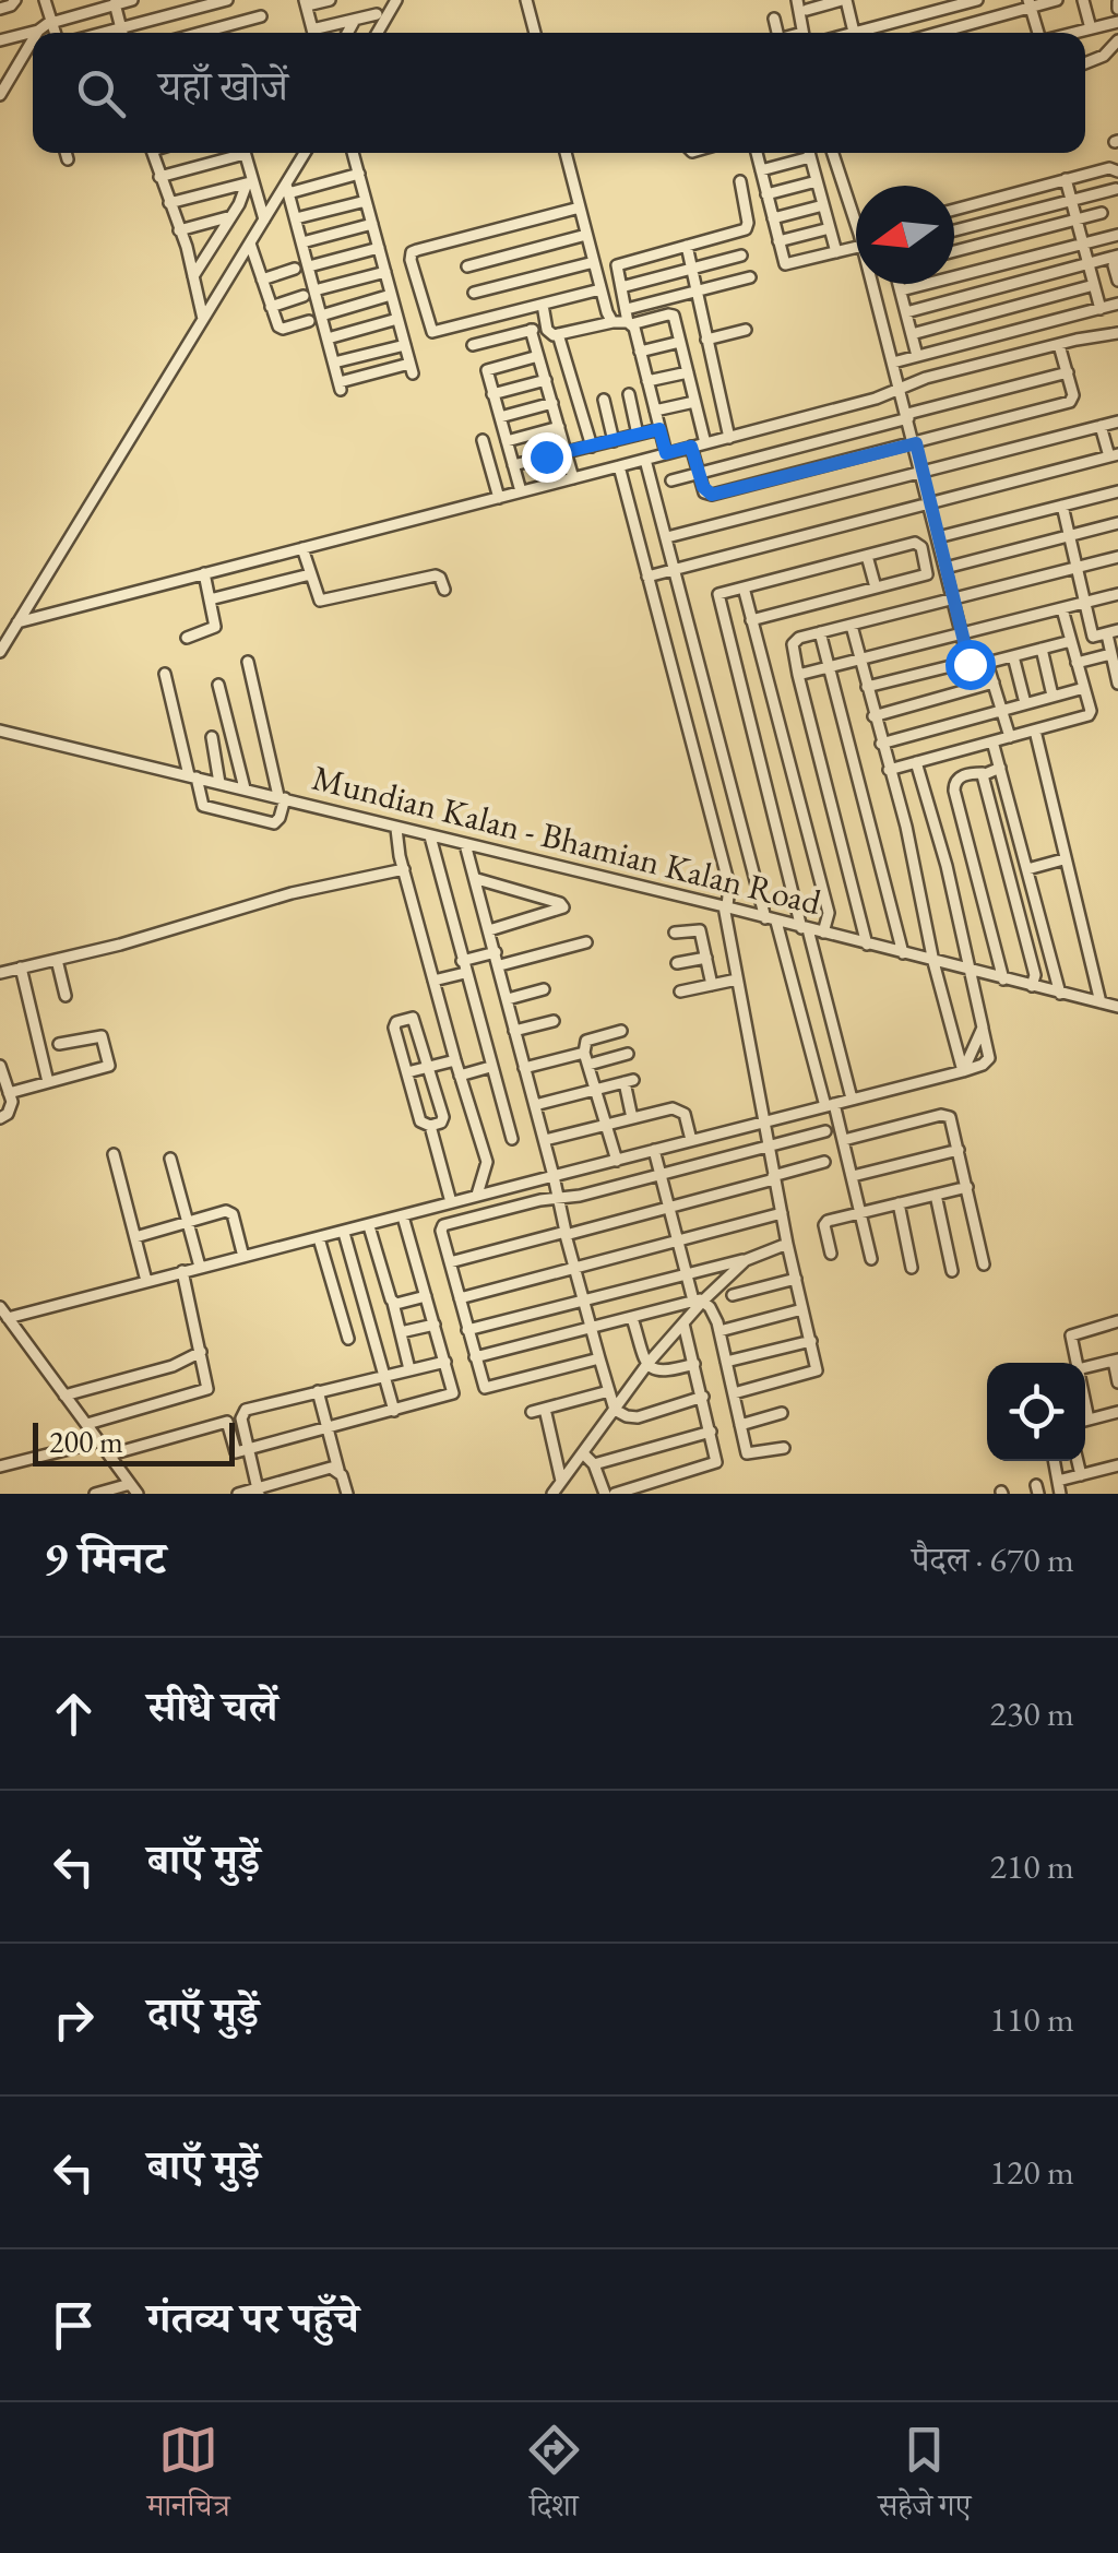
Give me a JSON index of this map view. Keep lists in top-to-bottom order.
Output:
{
  "streets": {
    "street": ["Mundian Kalan - Bhamian Kalan Road"]
  },
  "scale_bar": "200 m",
  "north": "left",
  "page": {
    "search": "यहाँ खोजें",
    "scale": "200 m",
    "heading": ["9 मिनट", "पैदल · 670 m"],
    "list": [
      ["सीधे चलें", "230 m"],
      ["बाएँ मुड़ें", "210 m"],
      ["दाएँ मुड़ें", "110 m"],
      ["बाएँ मुड़ें", "120 m"],
      "गंतव्य पर पहुँचे"
    ],
    "nav": ["मानचित्र", "दिशा", "सहेजे गए"]
  }
}
